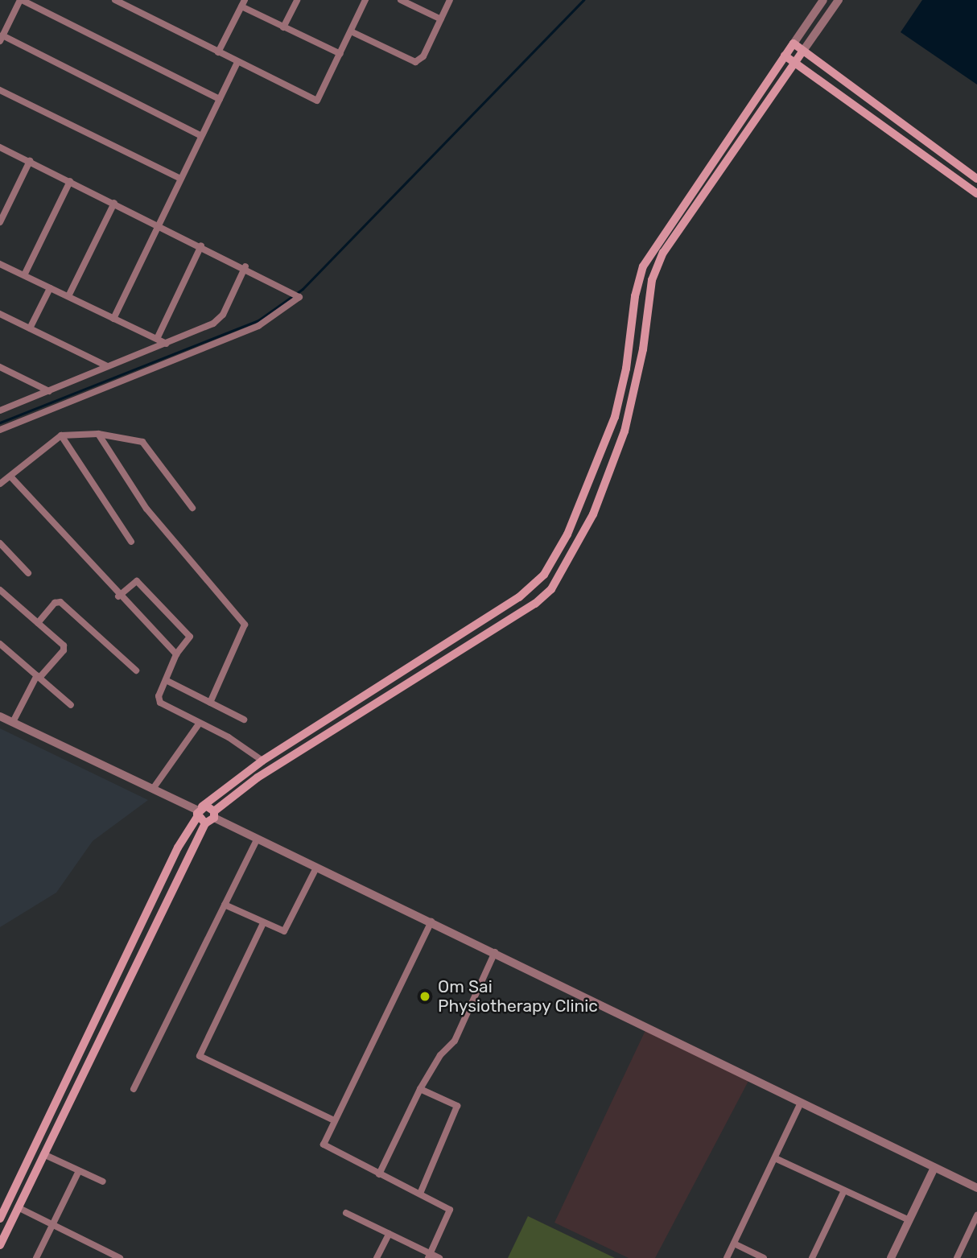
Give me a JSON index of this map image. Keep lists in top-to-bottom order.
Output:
{
  "places": ["Om Sai Physiotherapy Clinic"]
}
